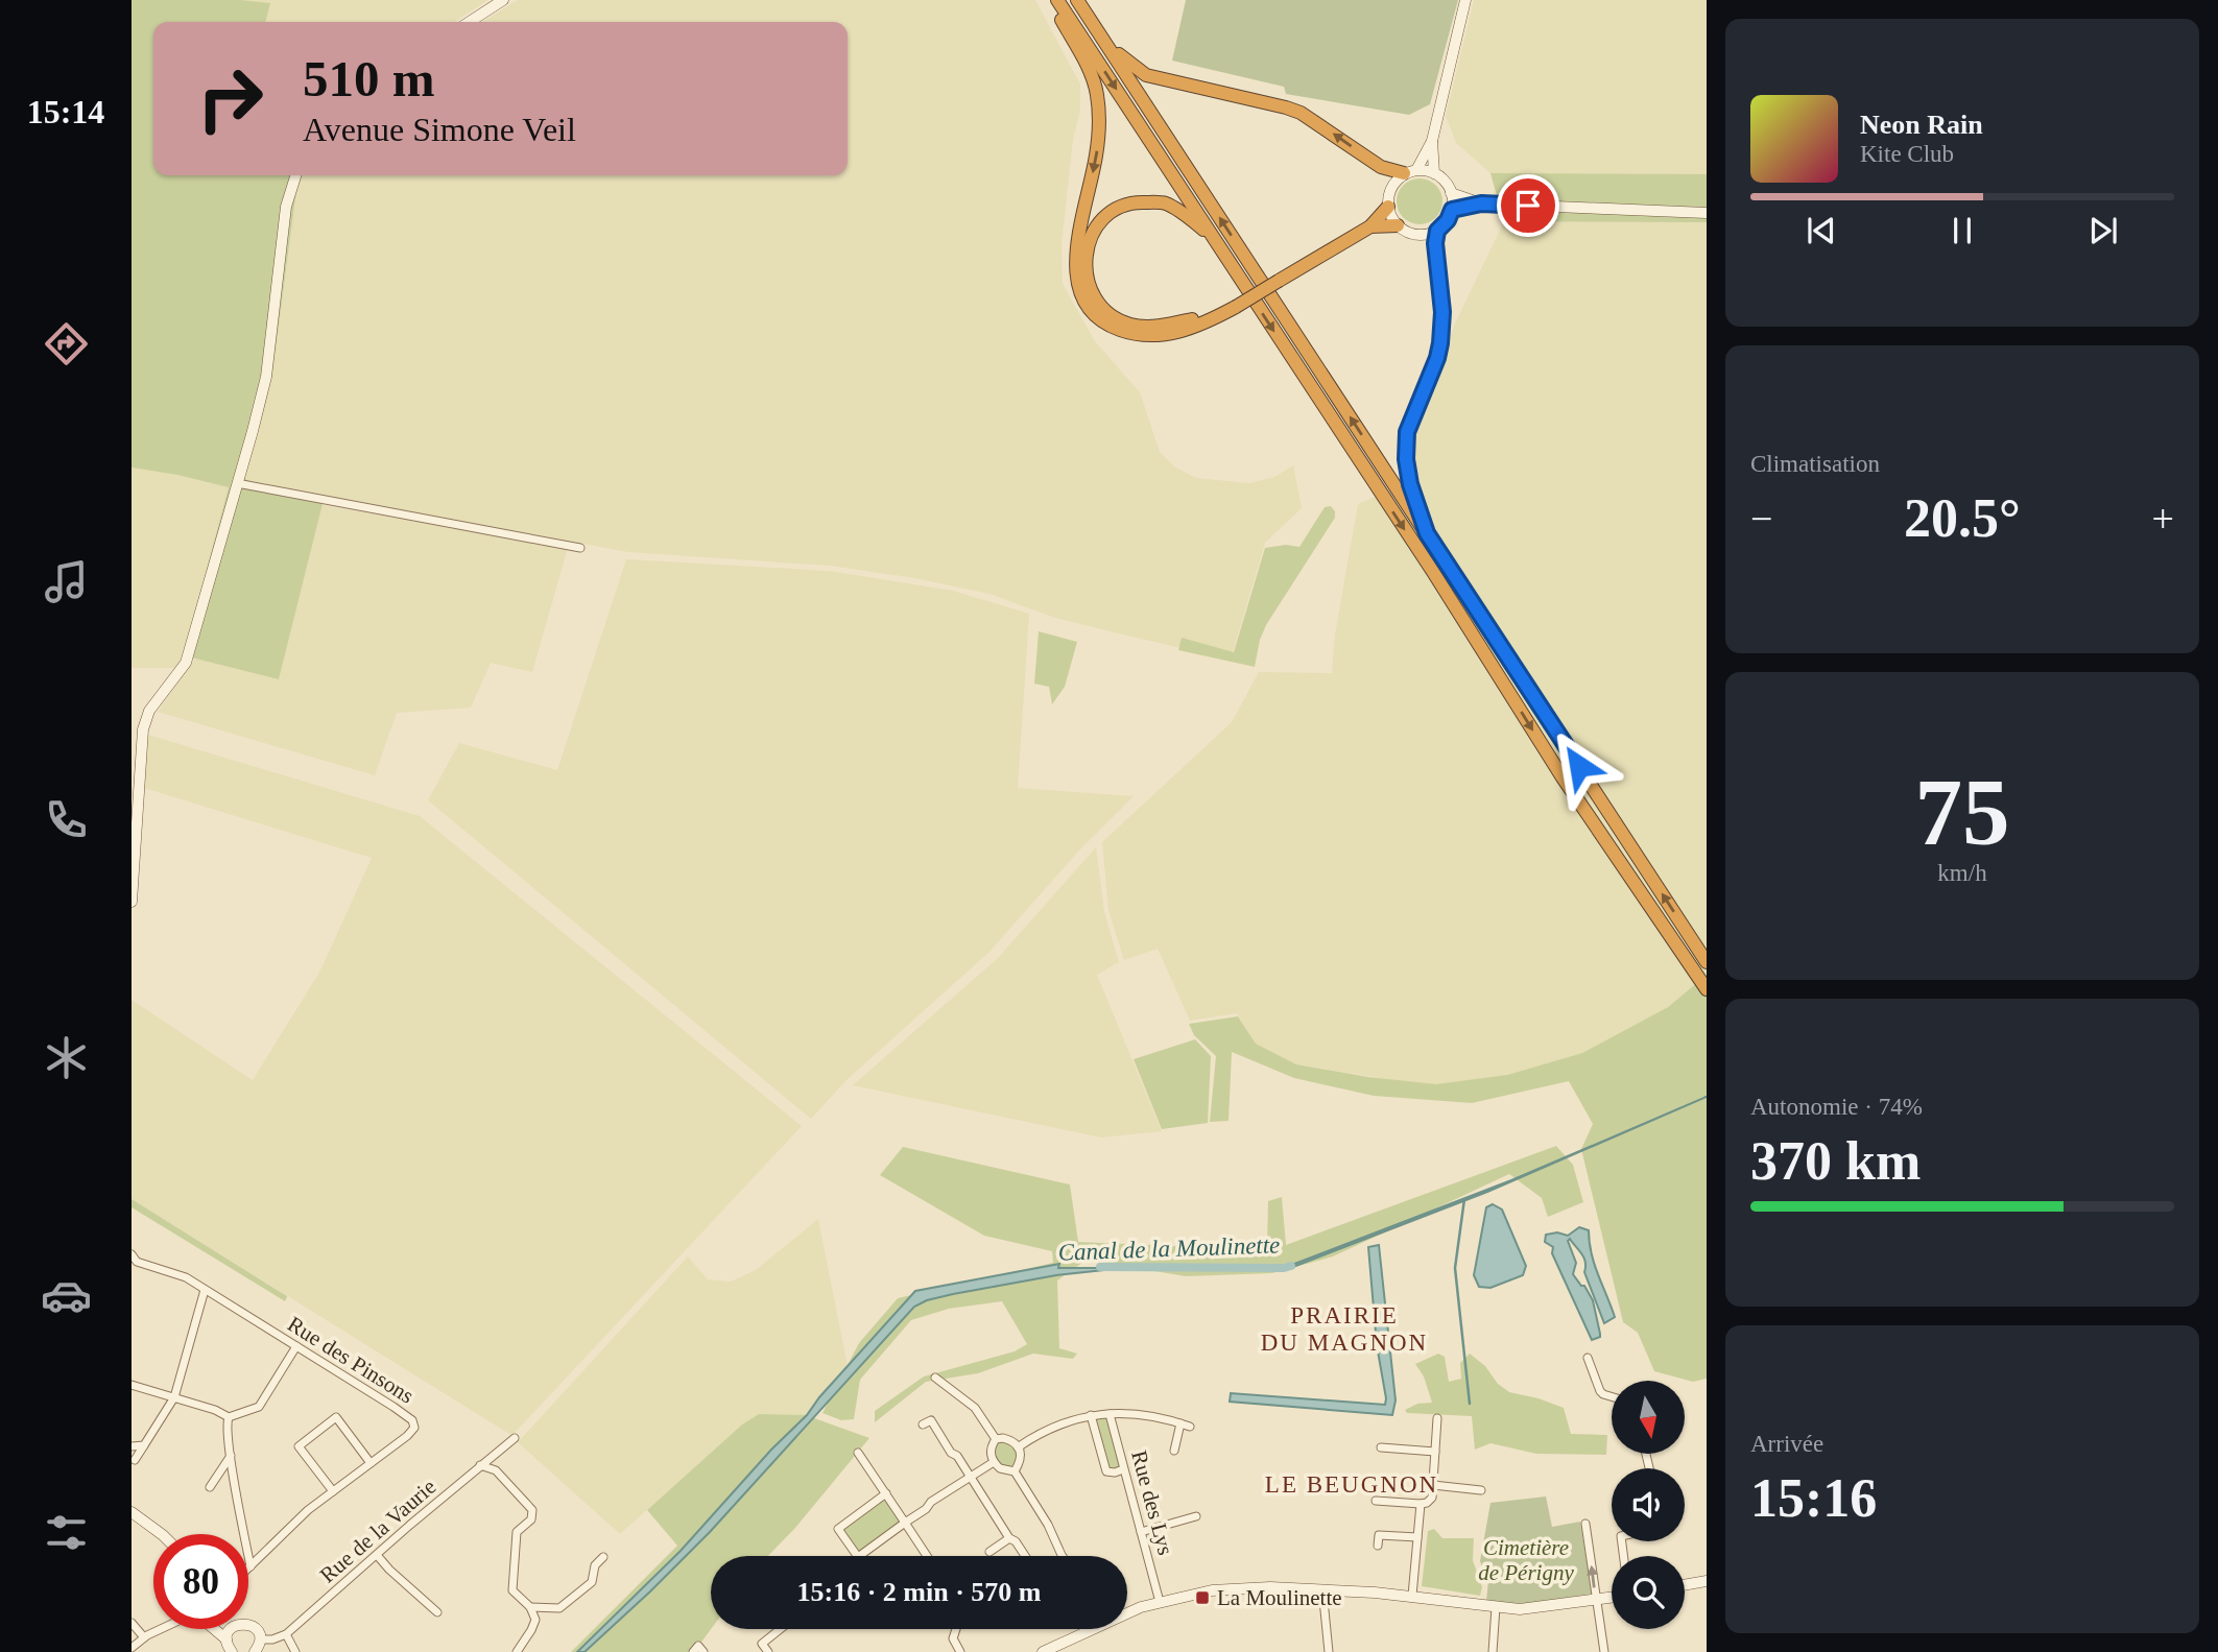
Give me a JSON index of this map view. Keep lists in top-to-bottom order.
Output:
{
  "streets": {
    "street": ["Rue des Pinsons", "Rue des Lys", "Rue de la Vaurie"]
  },
  "districts": ["PRAIRIE DU MAGNON", "LE BEUGNON"],
  "water": ["Canal de la Moulinette"],
  "parks": ["Cimetière de Périgny"],
  "places": {
    "transit": ["La Moulinette"]
  },
  "north": "bottom",
  "page": {
    "tabs": "15:14",
    "turn": ["510 m", "Avenue Simone Veil"],
    "song": ["Neon Rain", "Kite Club"],
    "tile": [
      "Climatisation",
      ["75", "km/h"],
      ["Autonomie · 74%", "370 km"],
      ["Arrivée", "15:16"]
    ],
    "heat": ["−", "20.5°", "+"],
    "limit": "80",
    "trip": "15:16 · 2 min · 570 m"
  }
}
